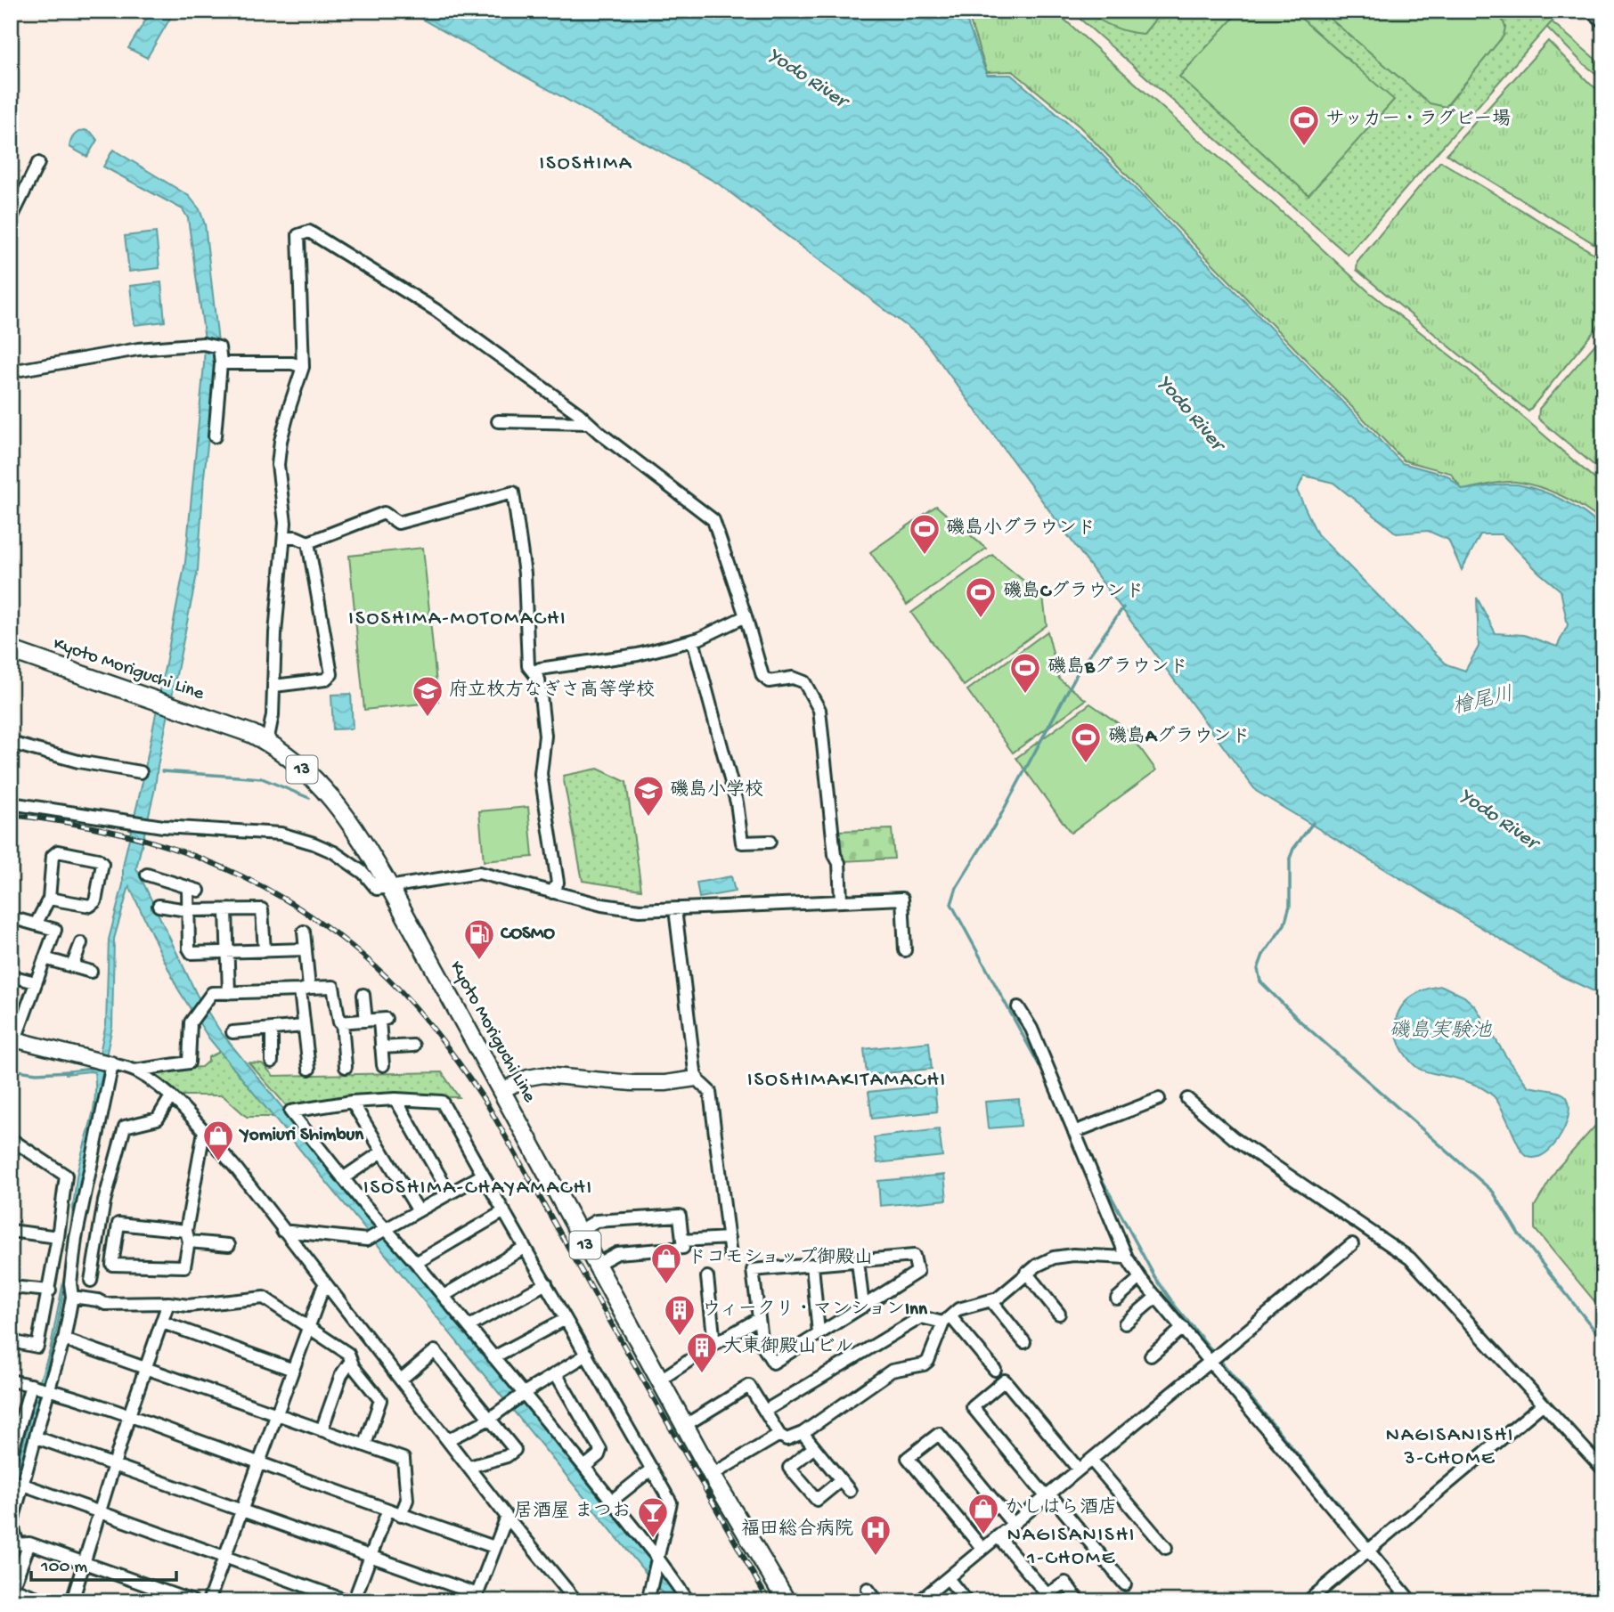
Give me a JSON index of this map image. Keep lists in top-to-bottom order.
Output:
{
  "streets": {
    "main road": ["Kyoto Moriguchi Line", "13"]
  },
  "districts": [
    "ISOSHIMA",
    "ISOSHIMA-MOTOMACHI",
    "ISOSHIMAKITAMACHI",
    "ISOSHIMA-CHAYAMACHI",
    "NAGISANISHI 3-CHOME",
    "NAGISANISHI 1-CHOME"
  ],
  "water": ["Yodo River", "檜尾川", "磯島実験池"],
  "places": {
    "sports": [
      "サッカー・ラグビー場",
      "磯島小グラウンド",
      "磯島Cグラウンド",
      "磯島Bグラウンド",
      "磯島Aグラウンド"
    ],
    "school or university": ["府立枚方なぎさ高等学校", "磯島小学校"],
    "fuel station": ["COSMO"],
    "shop": ["Yomiuri Shimbun", "ドコモショップ御殿山", "かしはら酒店"],
    "building": ["ウィークリ・マンションInn", "大東御殿山ビル"],
    "bar": ["居酒屋 まつお"],
    "hospital": ["福田総合病院"]
  },
  "scale_bar": "100 m"
}
